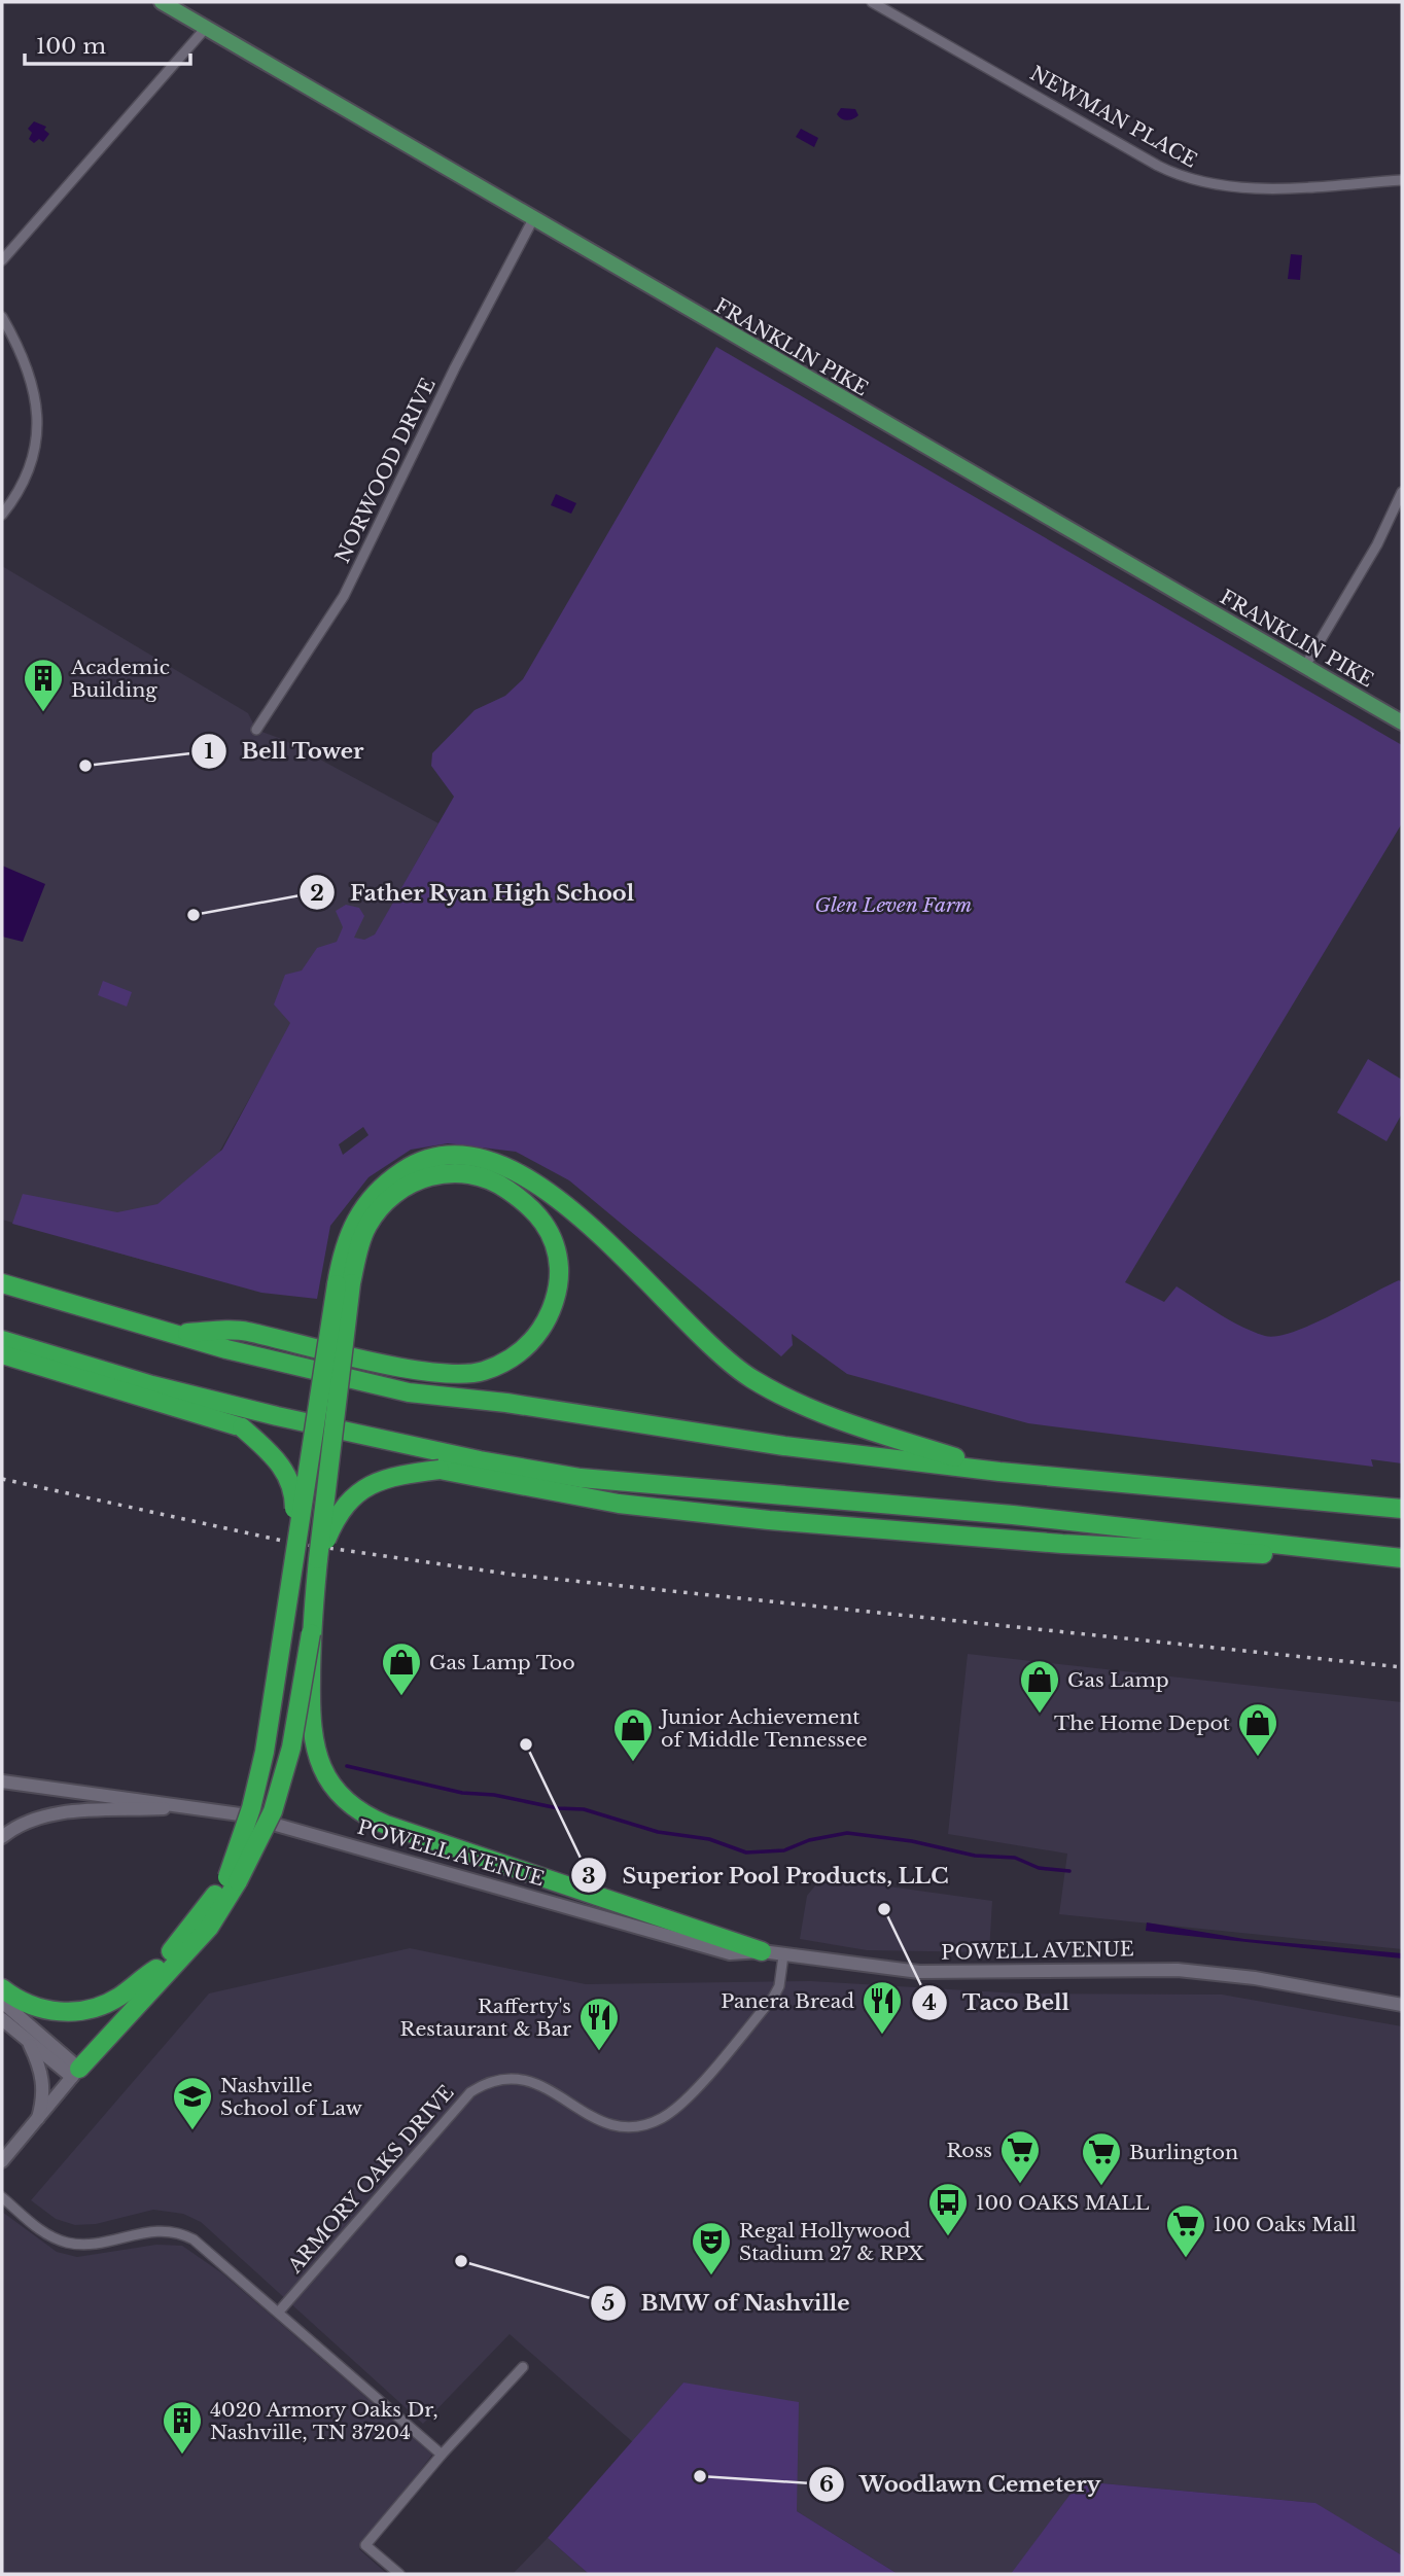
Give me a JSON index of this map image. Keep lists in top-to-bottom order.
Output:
{
  "streets": {
    "main road": ["FRANKLIN PIKE", "POWELL AVENUE"],
    "street": ["NEWMAN PLACE", "NORWOOD DRIVE", "ARMORY OAKS DRIVE"]
  },
  "crossings": [
    ["FRANKLIN PIKE", "NORWOOD DRIVE"],
    ["POWELL AVENUE", "ARMORY OAKS DRIVE"]
  ],
  "parks": ["Glen Leven Farm"],
  "places": {
    "building": ["Academic Building", "4020 Armory Oaks Dr, Nashville, TN 37204"],
    "other": [
      "Bell Tower",
      "Father Ryan High School",
      "Superior Pool Products, LLC",
      "Taco Bell",
      "BMW of Nashville",
      "Woodlawn Cemetery"
    ],
    "shop": [
      "Gas Lamp Too",
      "Gas Lamp",
      "The Home Depot",
      "Junior Achievement of Middle Tennessee"
    ],
    "restaurant": ["Panera Bread", "Rafferty's Restaurant & Bar"],
    "school or university": ["Nashville School of Law"],
    "supermarket": ["Ross", "Burlington", "100 Oaks Mall"],
    "bus stop": ["100 OAKS MALL"],
    "theatre": ["Regal Hollywood Stadium 27 & RPX"]
  },
  "scale_bar": "100 m"
}
